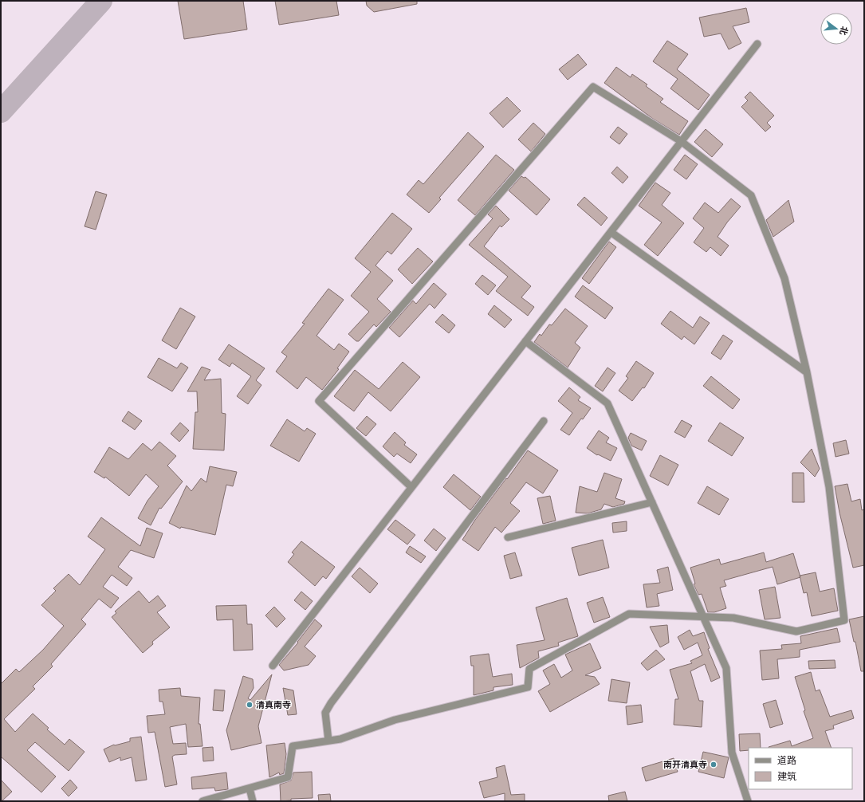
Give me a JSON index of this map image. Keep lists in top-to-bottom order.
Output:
{
  "places": ["清真南寺", "南开清真寺"],
  "legend": ["道路", "建筑"],
  "north": "right"
}
